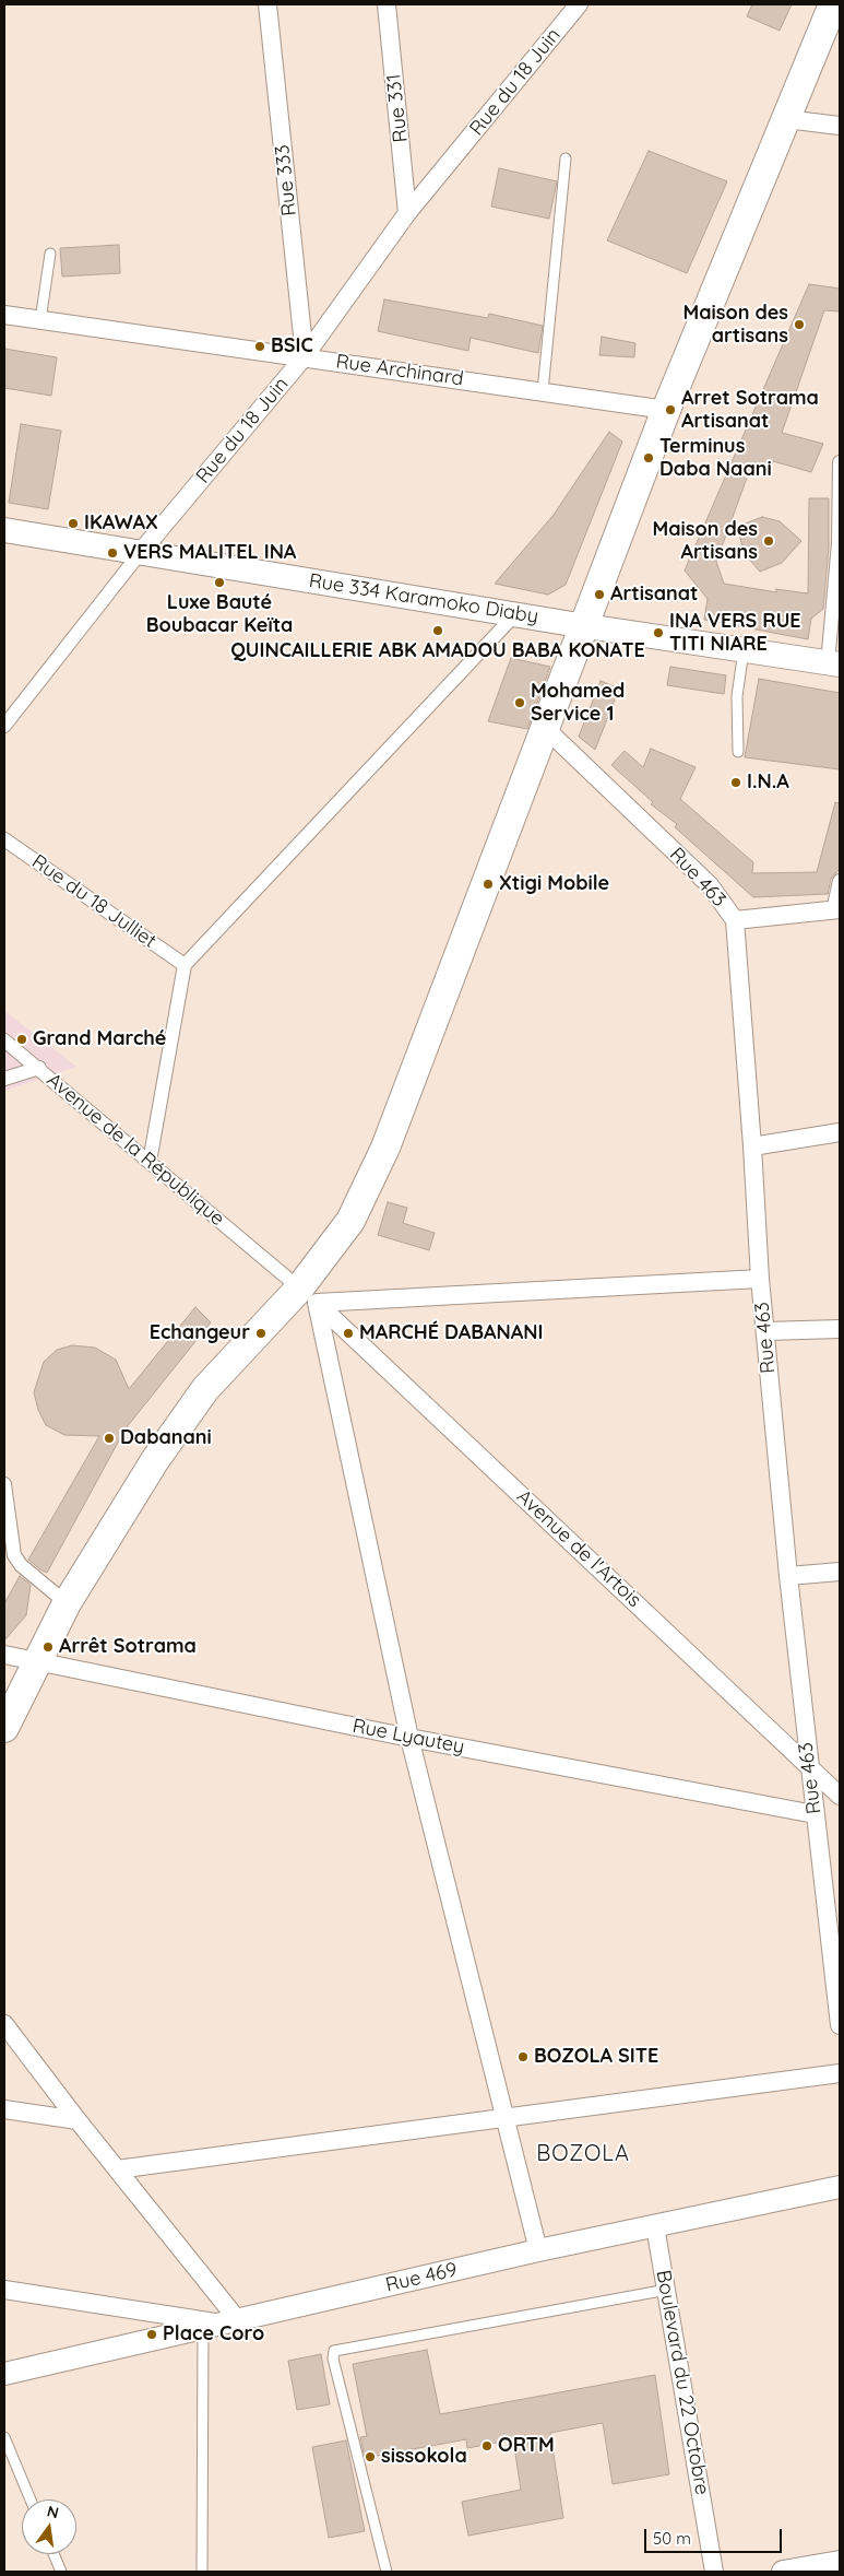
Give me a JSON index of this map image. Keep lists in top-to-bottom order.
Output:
{
  "streets": {
    "main road": ["Rue 334 Karamoko Diaby"],
    "street": [
      "Rue du 18 Juin",
      "Rue 331",
      "Rue 333",
      "Rue Archinard",
      "Rue 463",
      "Rue du 18 Julliet",
      "Avenue de la République",
      "Avenue de l'Artois",
      "Rue Lyautey",
      "Rue 469",
      "Boulevard du 22 Octobre"
    ]
  },
  "crossings": [
    ["Rue du 18 Juin", "Rue 331"],
    ["Rue du 18 Juin", "Rue 333"],
    ["Rue du 18 Juin", "Rue Archinard"],
    ["Rue du 18 Juin", "Rue 334 Karamoko Diaby"],
    ["Rue 333", "Rue Archinard"],
    ["Rue 463", "Avenue de l'Artois"],
    ["Rue 463", "Rue Lyautey"],
    ["Avenue de la République", "Avenue de l'Artois"],
    ["Rue 469", "Boulevard du 22 Octobre"]
  ],
  "districts": ["BOZOLA"],
  "places": [
    "Maison des artisans",
    "BSIC",
    "Arret Sotrama Artisanat",
    "Terminus Daba Naani",
    "IKAWAX",
    "Maison des Artisans",
    "VERS MALITEL INA",
    "Luxe Bauté Boubacar Keïta",
    "Artisanat",
    "QUINCAILLERIE ABK AMADOU BABA KONATE",
    "INA VERS RUE TITI NIARE",
    "Mohamed Service 1",
    "I.N.A",
    "Xtigi Mobile",
    "Grand Marché",
    "Echangeur",
    "MARCHÉ DABANANI",
    "Dabanani",
    "Arrêt Sotrama",
    "BOZOLA SITE",
    "Place Coro",
    "ORTM",
    "sissokola"
  ],
  "scale_bar": "50 m",
  "north": "top"
}
